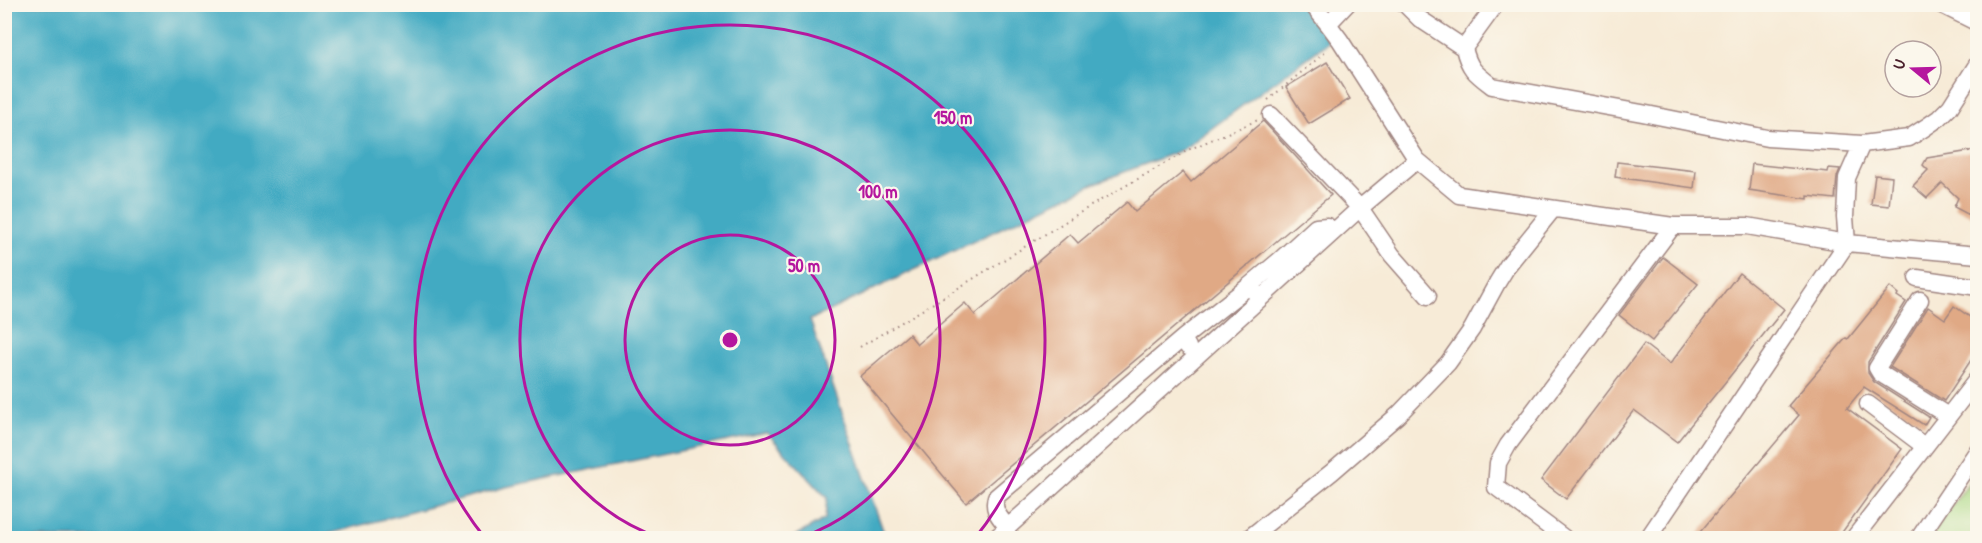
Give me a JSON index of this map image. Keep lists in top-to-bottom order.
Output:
{
  "north": "left",
  "rings": ["150 m", "100 m", "50 m"]
}
